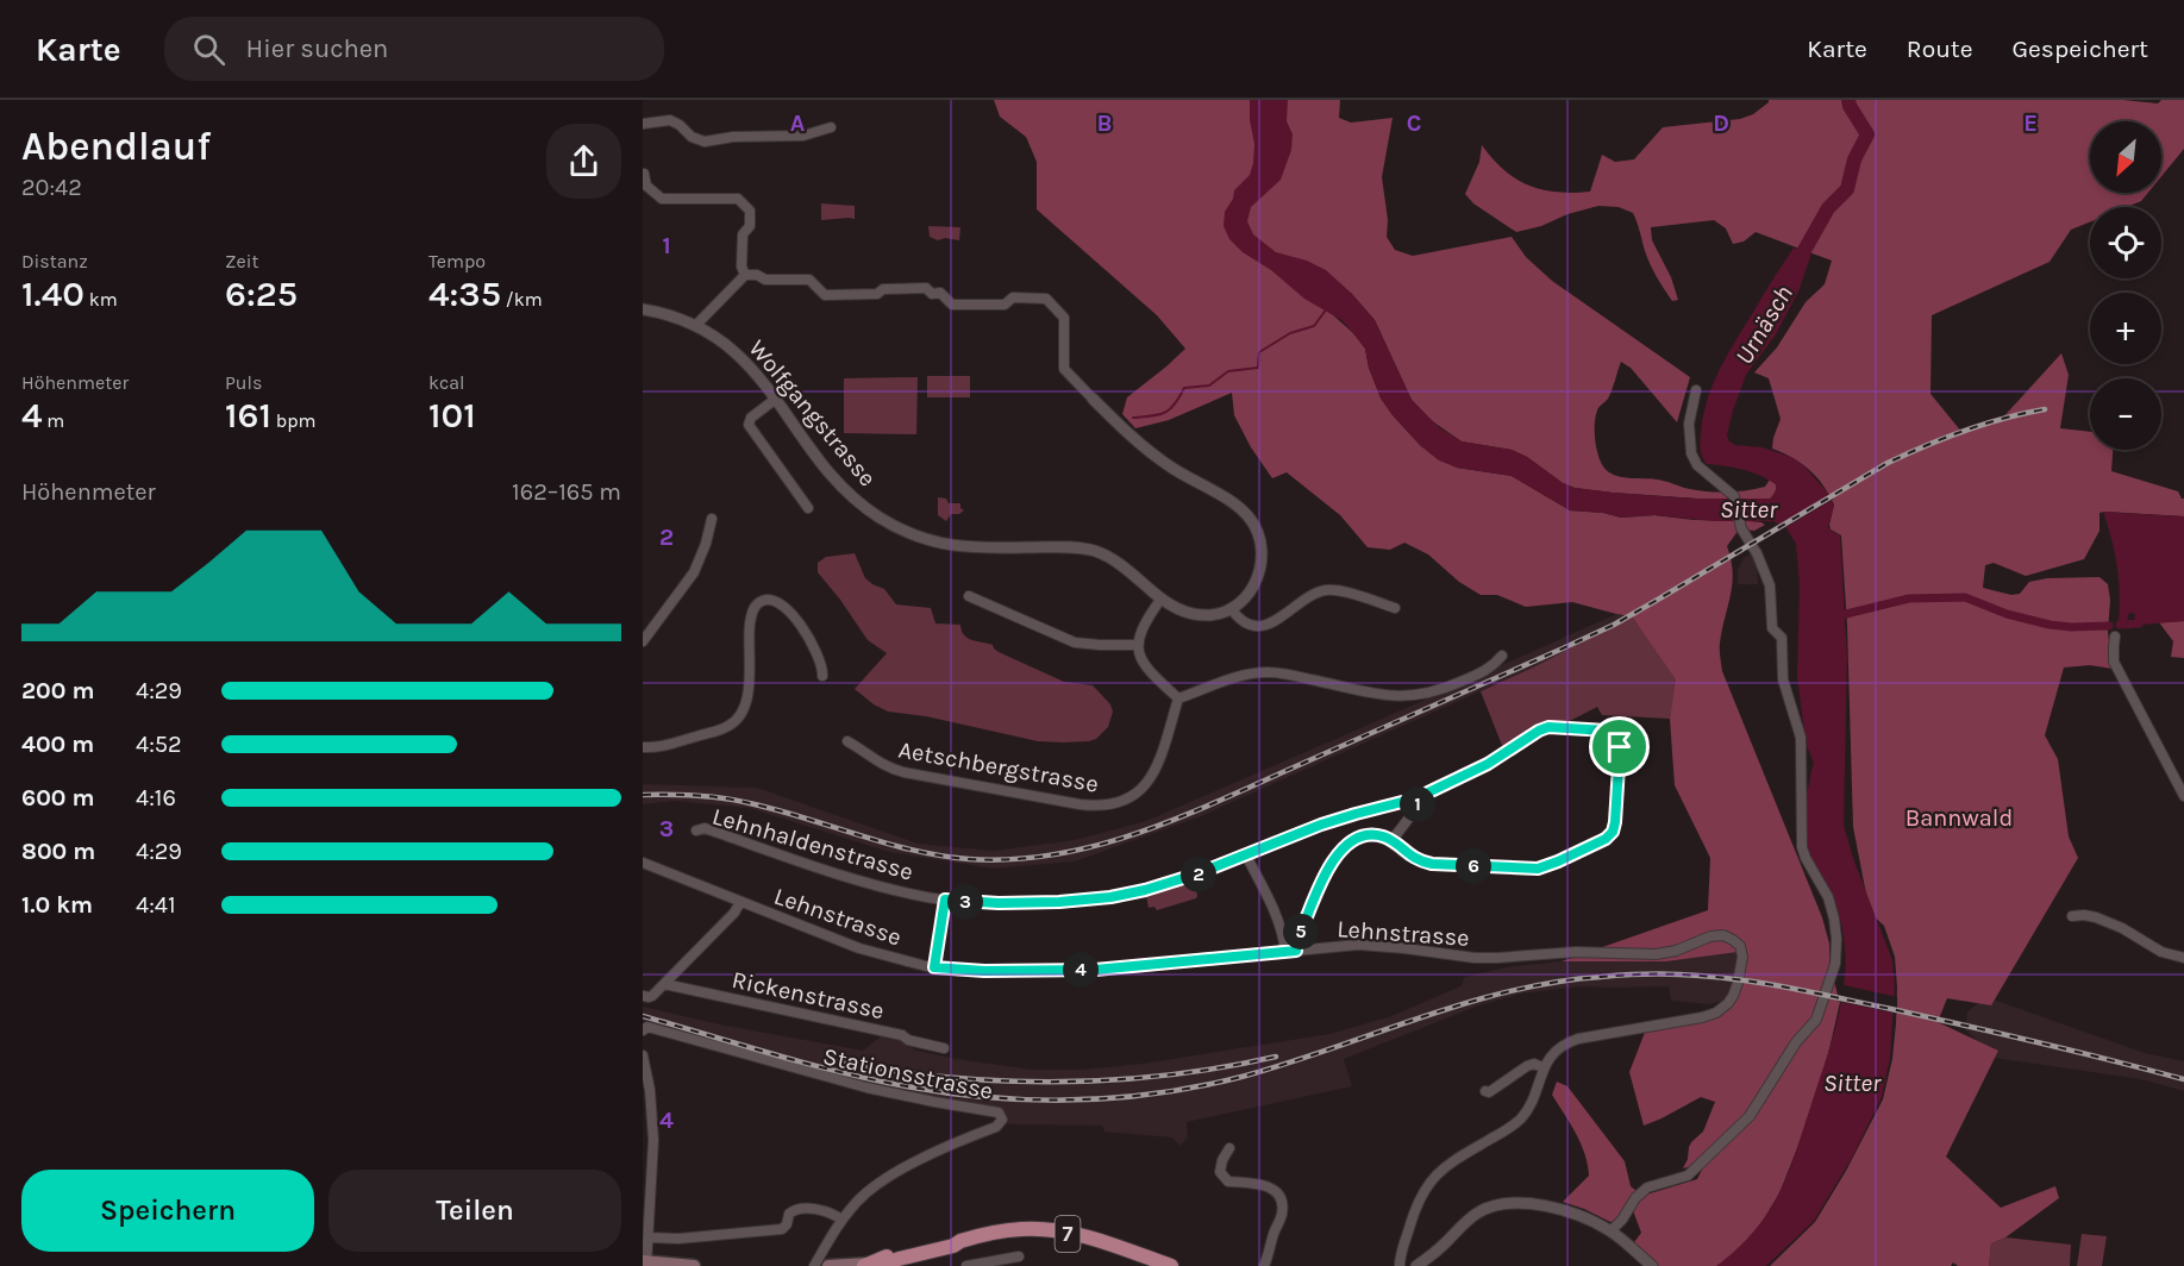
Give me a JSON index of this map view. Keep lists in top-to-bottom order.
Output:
{
  "streets": {
    "main road": ["7"],
    "street": [
      "Wolfgangstrasse",
      "Aetschbergstrasse",
      "Lehnhaldenstrasse",
      "Lehnstrasse",
      "Rickenstrasse",
      "Stationsstrasse"
    ]
  },
  "water": ["Urnäsch", "Sitter"],
  "parks": ["Bannwald"],
  "north": "bottom left",
  "page": {
    "header": "Karte",
    "search": "Hier suchen",
    "nav": ["Karte", "Route", "Gespeichert"],
    "heading": ["Abendlauf", "20:42"],
    "map_buttons": ["+", "−"],
    "stats": [
      ["Distanz", "1.40 km"],
      ["Zeit", "6:25"],
      ["Tempo", "4:35 /km"],
      ["Höhenmeter", "4 m"],
      ["Puls", "161 bpm"],
      ["kcal", "101"]
    ],
    "chart": ["Höhenmeter", "162–165 m"],
    "list": [
      {
        "name": "200 m",
        "note": "4:29"
      },
      {
        "name": "400 m",
        "note": "4:52"
      },
      {
        "name": "600 m",
        "note": "4:16"
      },
      {
        "name": "800 m",
        "note": "4:29"
      },
      {
        "name": "1.0 km",
        "note": "4:41"
      }
    ],
    "pins": [
      "1",
      "6",
      "2",
      "3",
      "5",
      "4"
    ],
    "buttons": ["Speichern", "Teilen"]
  },
  "grid": {
    "columns": [
      "A",
      "B",
      "C",
      "D",
      "E"
    ],
    "rows": [
      "1",
      "2",
      "3",
      "4"
    ]
  }
}
